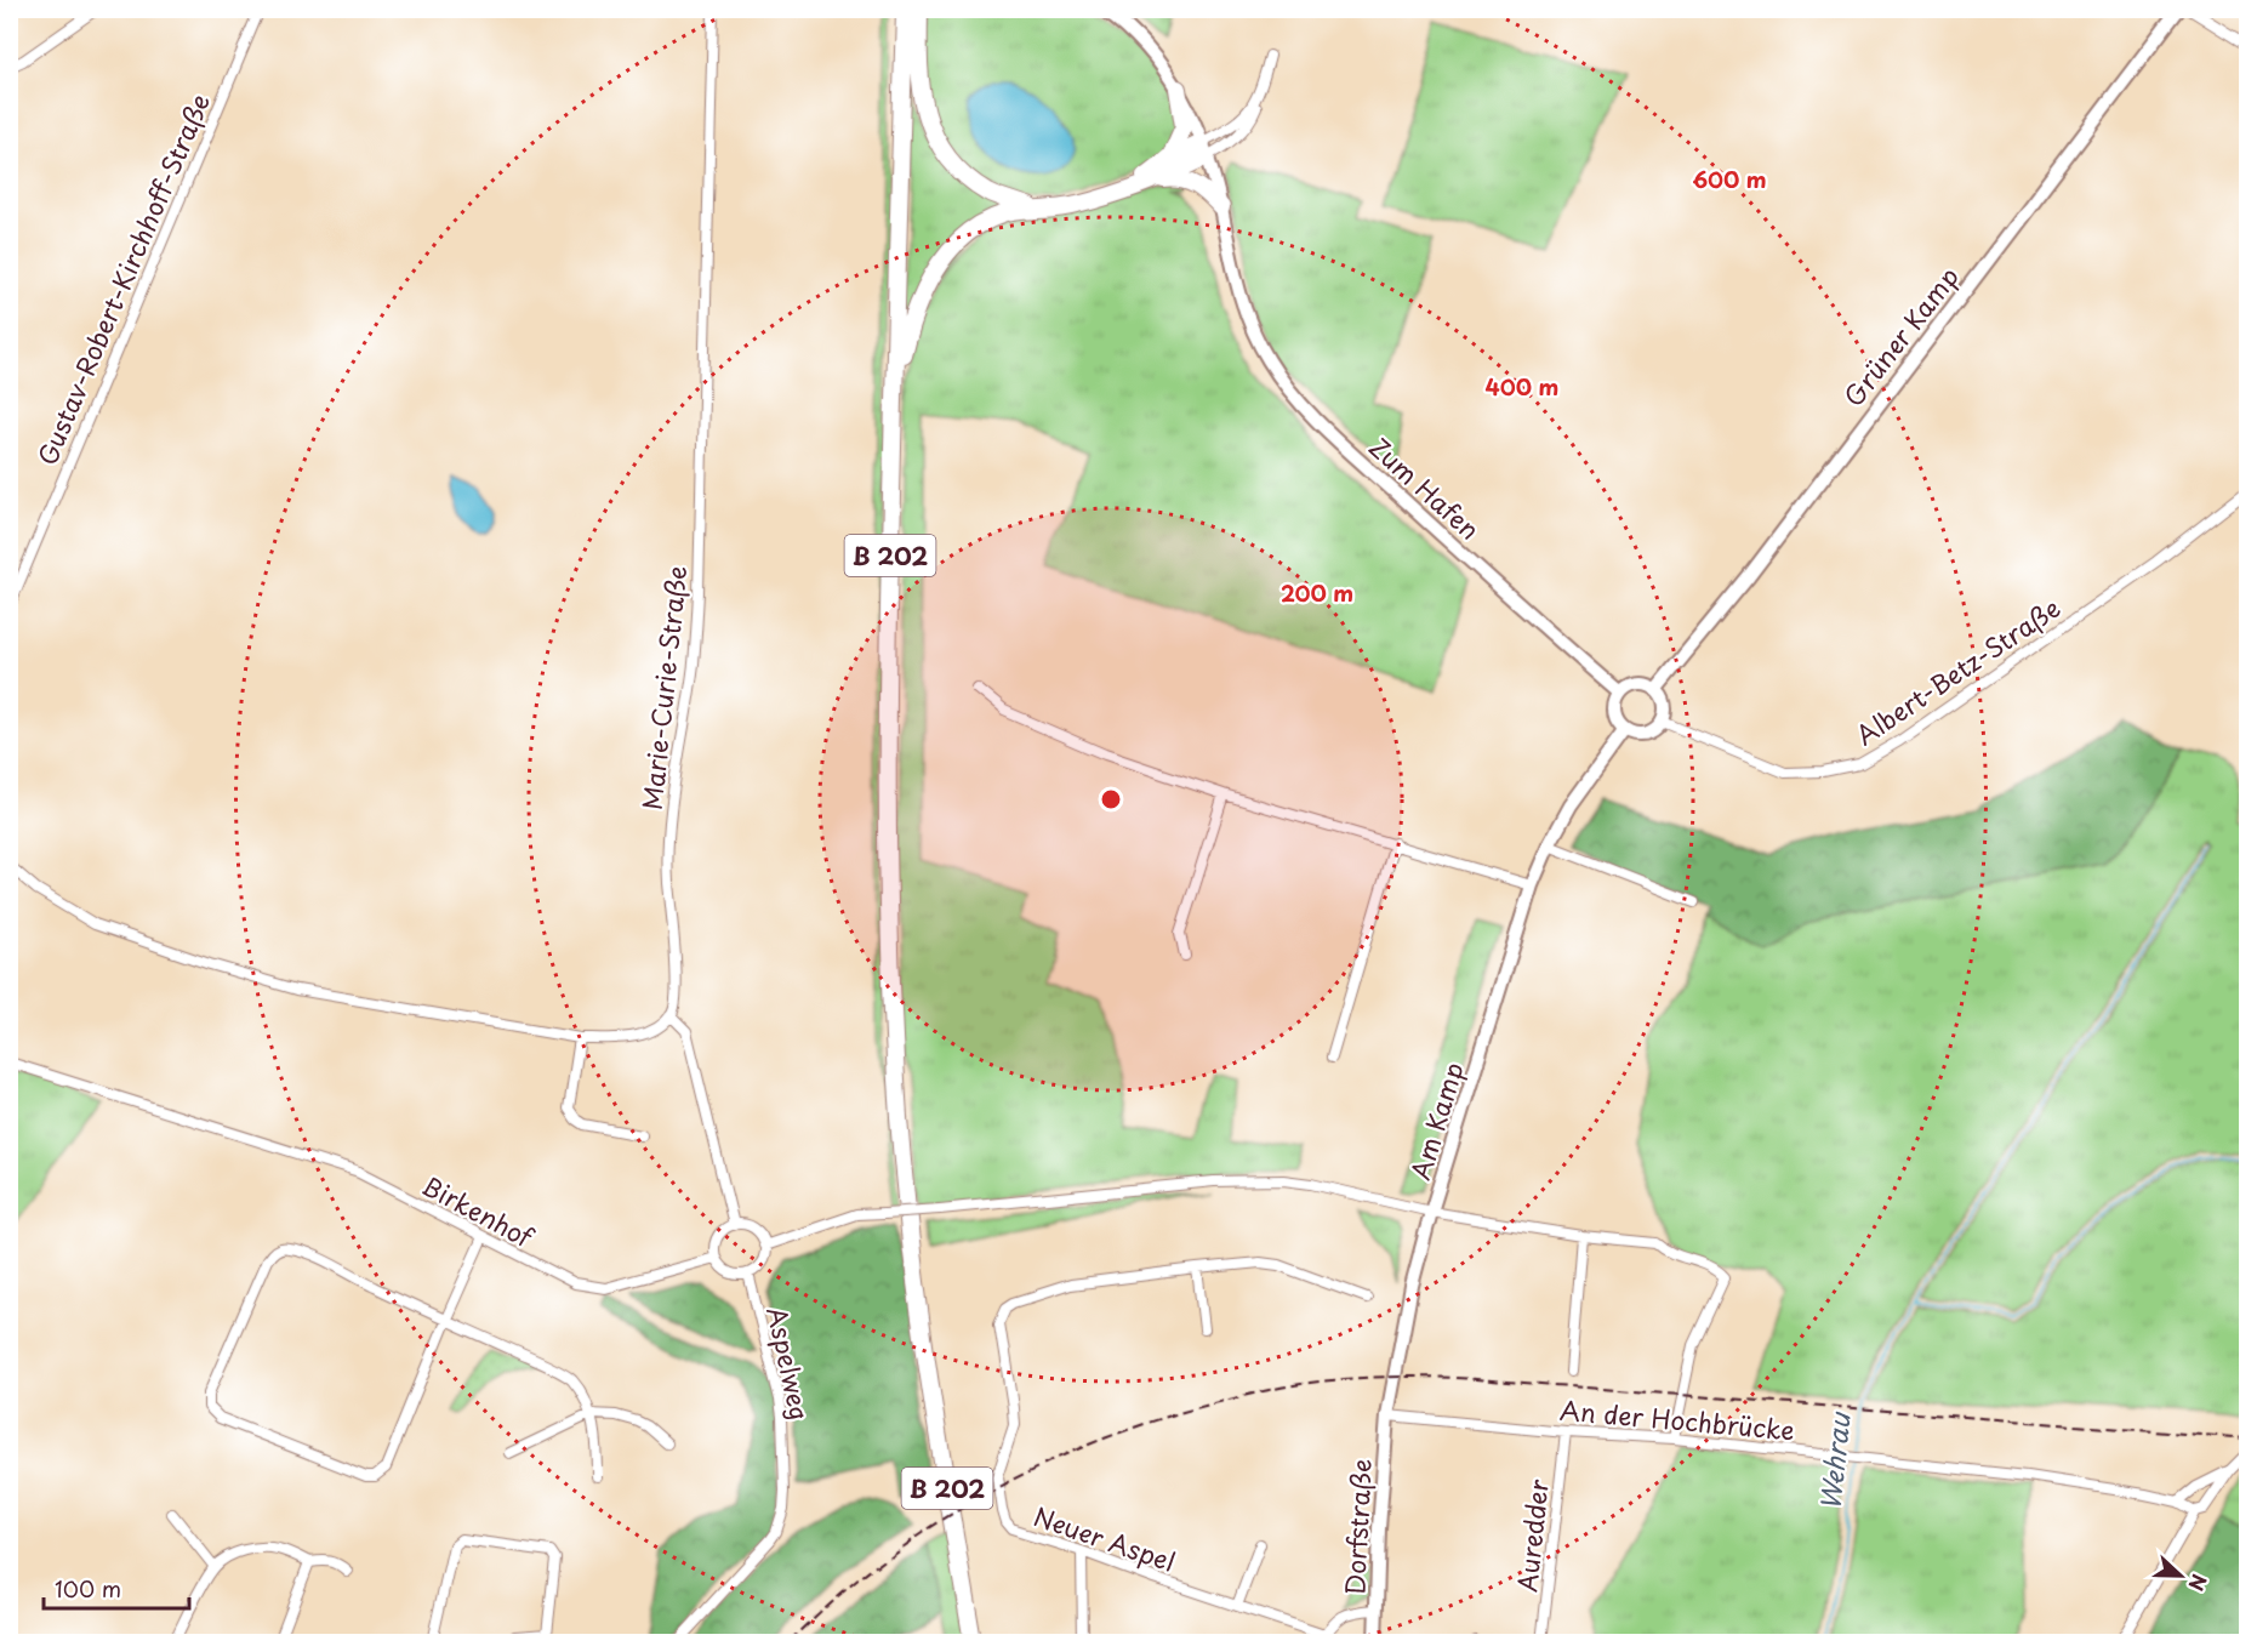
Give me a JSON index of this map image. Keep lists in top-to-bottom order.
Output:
{
  "streets": {
    "highway": ["B 202"],
    "main road": [
      "Grüner Kamp",
      "Zum Hafen",
      "Am Kamp",
      "Dorfstraße"
    ],
    "street": [
      "Gustav-Robert-Kirchhoff-Straße",
      "Albert-Betz-Straße",
      "Marie-Curie-Straße",
      "Birkenhof",
      "Aspelweg",
      "An der Hochbrücke",
      "Auredder",
      "Neuer Aspel"
    ]
  },
  "crossings": [
    ["Grüner Kamp", "Zum Hafen"],
    ["Grüner Kamp", "Albert-Betz-Straße"],
    ["Grüner Kamp", "Am Kamp"],
    ["Zum Hafen", "Albert-Betz-Straße"],
    ["Zum Hafen", "Am Kamp"],
    ["Albert-Betz-Straße", "Am Kamp"],
    ["Am Kamp", "An der Hochbrücke"],
    ["Am Kamp", "Dorfstraße"],
    ["Birkenhof", "Aspelweg"],
    ["An der Hochbrücke", "Dorfstraße"],
    ["An der Hochbrücke", "Auredder"]
  ],
  "water": ["Wehrau"],
  "scale_bar": "100 m",
  "north": "right",
  "rings": ["600 m", "400 m", "200 m"]
}
